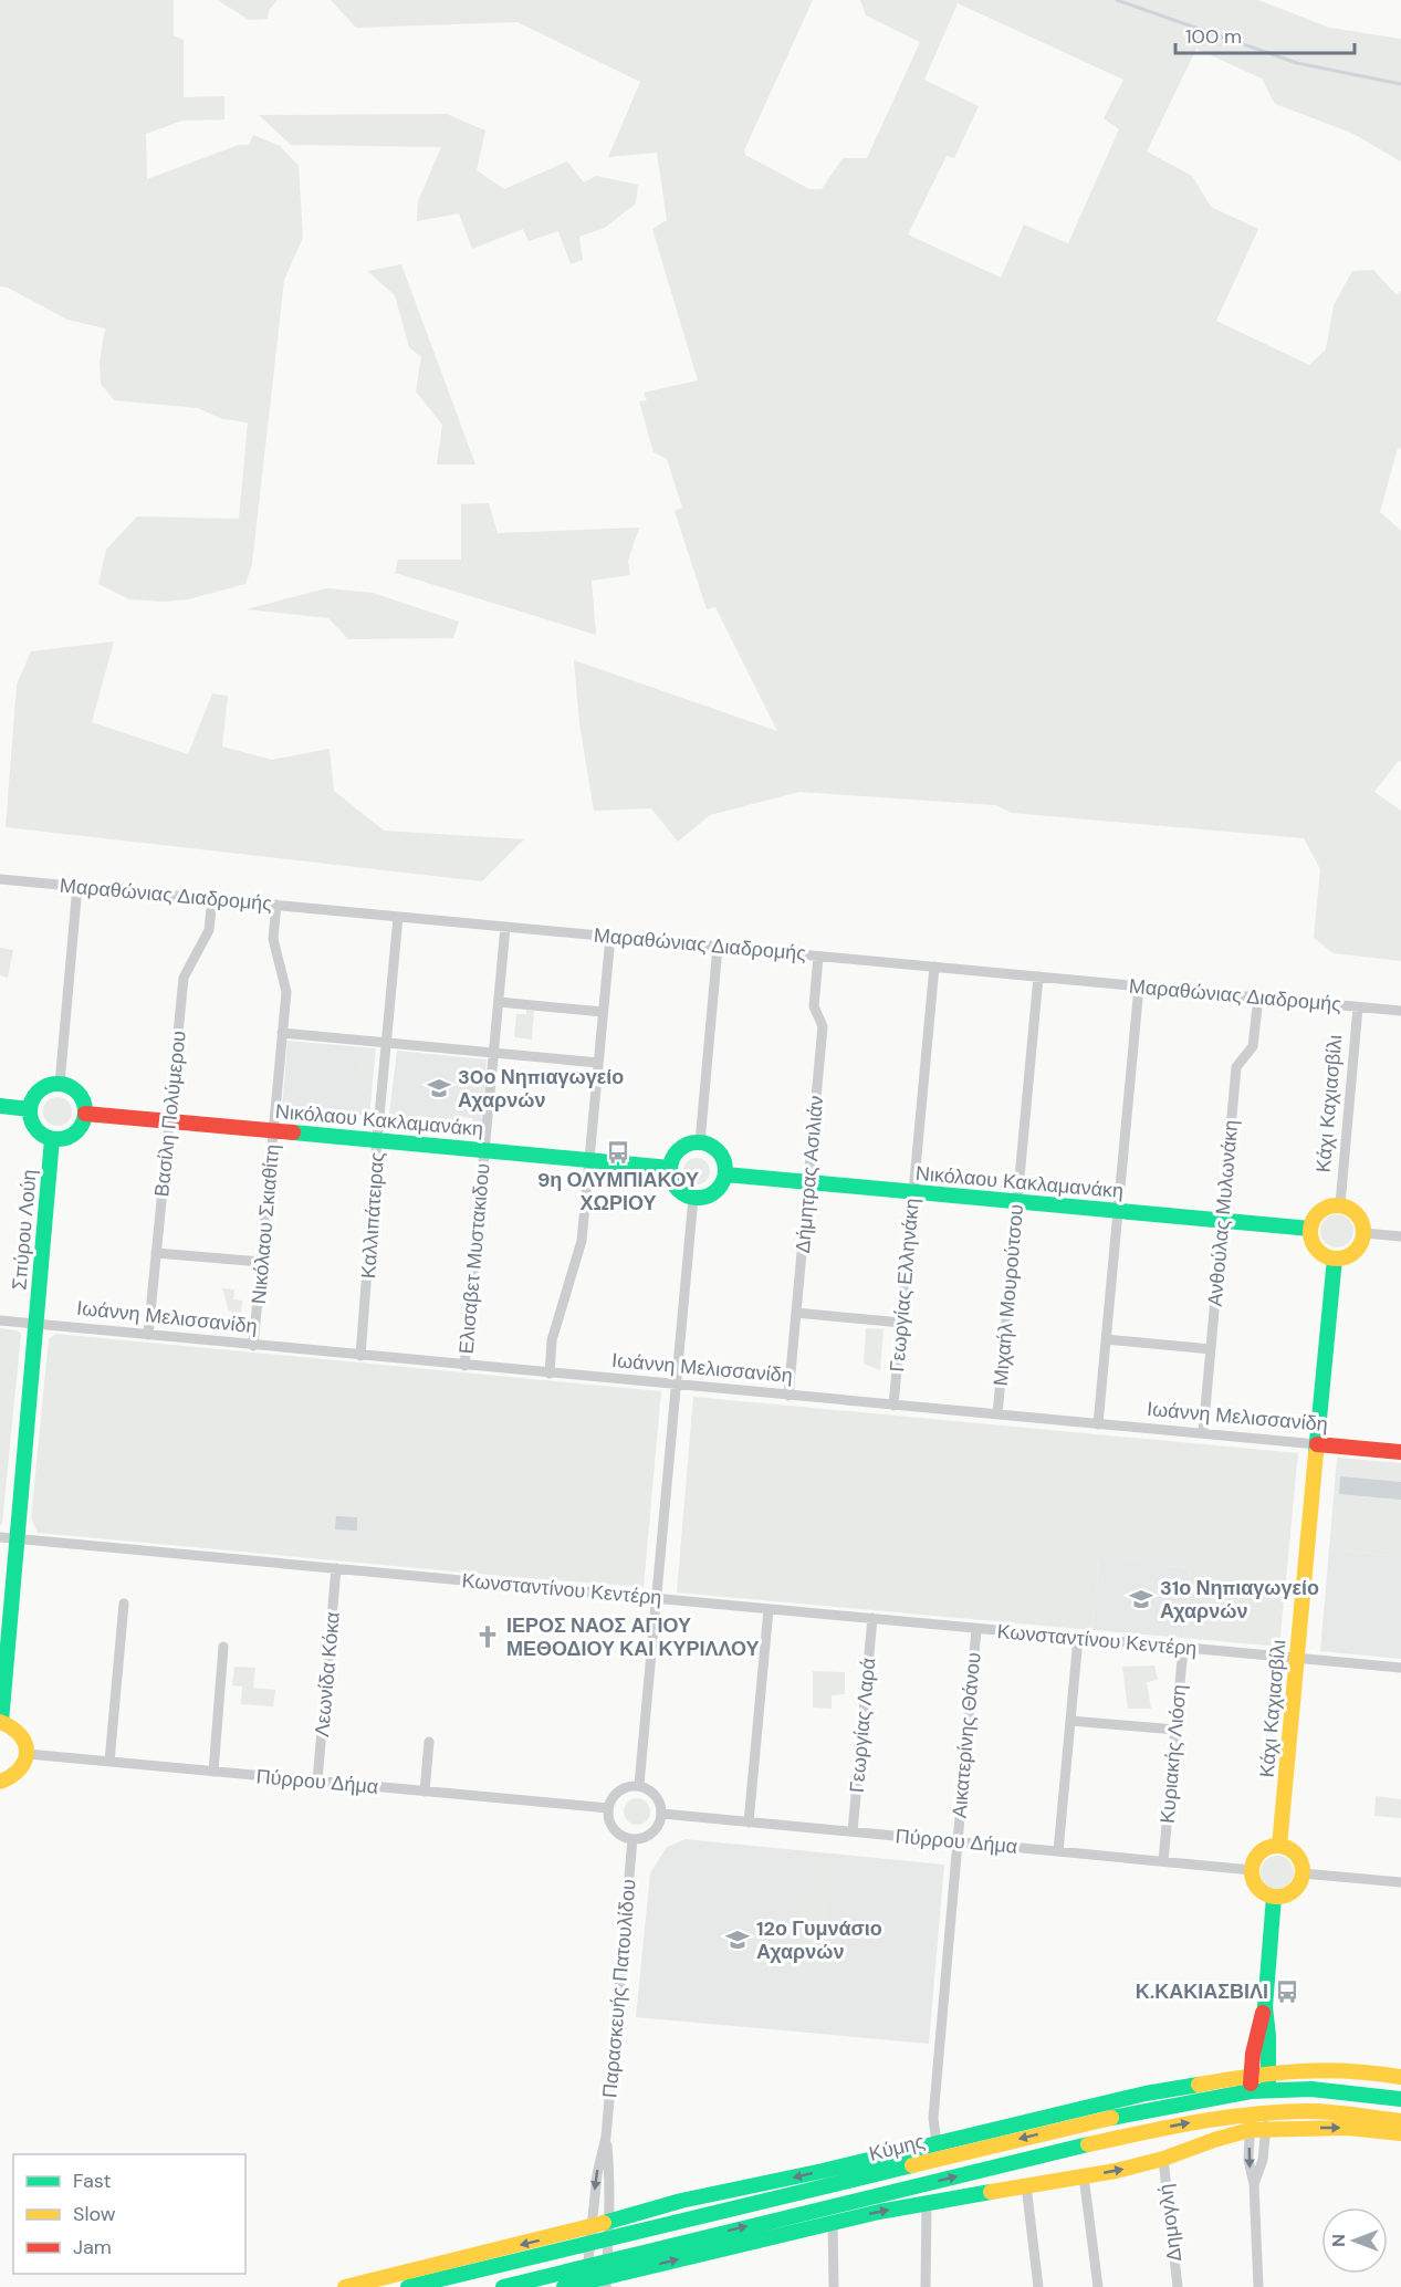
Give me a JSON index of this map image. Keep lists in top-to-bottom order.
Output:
{
  "streets": {
    "street": [
      "Μαραθώνιας Διαδρομής",
      "Κάχι Καχιασβίλι",
      "Βασίλη Πολύμερου",
      "Νικόλαου Κακλαμανάκη",
      "Δήμητρας Ασιλιάν",
      "Ανθούλας Μυλωνάκη",
      "Καλλιπάτειρας",
      "Νικόλαου Σκιαθίτη",
      "Σπύρου Λούη",
      "Ελισαβετ Μυστακιδου",
      "Γεωργίας Ελληνάκη",
      "Μιχαήλ Μουρούτσου",
      "Ιωάννη Μελισσανίδη",
      "Κωνσταντίνου Κεντέρη",
      "Λεωνίδα Κόκα",
      "Γεωργίας Λαρά",
      "Αικατερίνης Θάνου",
      "Κυριακής Λιόση",
      "Πύρρου Δήμα",
      "Παρασκευής Πατουλίδου",
      "Κύμης",
      "Δημογλή"
    ]
  },
  "crossings": [
    ["Μαραθώνιας Διαδρομής", "Κάχι Καχιασβίλι"],
    ["Μαραθώνιας Διαδρομής", "Βασίλη Πολύμερου"],
    ["Μαραθώνιας Διαδρομής", "Δήμητρας Ασιλιάν"],
    ["Μαραθώνιας Διαδρομής", "Ανθούλας Μυλωνάκη"],
    ["Μαραθώνιας Διαδρομής", "Καλλιπάτειρας"],
    ["Μαραθώνιας Διαδρομής", "Νικόλαου Σκιαθίτη"],
    ["Μαραθώνιας Διαδρομής", "Ελισαβετ Μυστακιδου"],
    ["Μαραθώνιας Διαδρομής", "Γεωργίας Ελληνάκη"],
    ["Μαραθώνιας Διαδρομής", "Μιχαήλ Μουρούτσου"],
    ["Κάχι Καχιασβίλι", "Νικόλαου Κακλαμανάκη"],
    ["Κάχι Καχιασβίλι", "Ιωάννη Μελισσανίδη"],
    ["Κάχι Καχιασβίλι", "Κωνσταντίνου Κεντέρη"],
    ["Κάχι Καχιασβίλι", "Πύρρου Δήμα"],
    ["Βασίλη Πολύμερου", "Νικόλαου Κακλαμανάκη"],
    ["Βασίλη Πολύμερου", "Ιωάννη Μελισσανίδη"],
    ["Νικόλαου Κακλαμανάκη", "Δήμητρας Ασιλιάν"],
    ["Νικόλαου Κακλαμανάκη", "Ανθούλας Μυλωνάκη"],
    ["Νικόλαου Κακλαμανάκη", "Καλλιπάτειρας"],
    ["Νικόλαου Κακλαμανάκη", "Νικόλαου Σκιαθίτη"],
    ["Νικόλαου Κακλαμανάκη", "Σπύρου Λούη"],
    ["Νικόλαου Κακλαμανάκη", "Ελισαβετ Μυστακιδου"],
    ["Νικόλαου Κακλαμανάκη", "Γεωργίας Ελληνάκη"],
    ["Νικόλαου Κακλαμανάκη", "Μιχαήλ Μουρούτσου"],
    ["Δήμητρας Ασιλιάν", "Ιωάννη Μελισσανίδη"],
    ["Ανθούλας Μυλωνάκη", "Ιωάννη Μελισσανίδη"],
    ["Καλλιπάτειρας", "Ιωάννη Μελισσανίδη"],
    ["Νικόλαου Σκιαθίτη", "Ιωάννη Μελισσανίδη"],
    ["Σπύρου Λούη", "Ιωάννη Μελισσανίδη"],
    ["Σπύρου Λούη", "Κωνσταντίνου Κεντέρη"],
    ["Ελισαβετ Μυστακιδου", "Ιωάννη Μελισσανίδη"],
    ["Γεωργίας Ελληνάκη", "Ιωάννη Μελισσανίδη"],
    ["Μιχαήλ Μουρούτσου", "Ιωάννη Μελισσανίδη"],
    ["Κωνσταντίνου Κεντέρη", "Λεωνίδα Κόκα"],
    ["Κωνσταντίνου Κεντέρη", "Γεωργίας Λαρά"],
    ["Κωνσταντίνου Κεντέρη", "Αικατερίνης Θάνου"],
    ["Κωνσταντίνου Κεντέρη", "Κυριακής Λιόση"],
    ["Λεωνίδα Κόκα", "Πύρρου Δήμα"],
    ["Γεωργίας Λαρά", "Πύρρου Δήμα"],
    ["Αικατερίνης Θάνου", "Πύρρου Δήμα"],
    ["Κυριακής Λιόση", "Πύρρου Δήμα"],
    ["Πύρρου Δήμα", "Παρασκευής Πατουλίδου"],
    ["Παρασκευής Πατουλίδου", "Κύμης"]
  ],
  "places": {
    "school or university": ["30ο Νηπιαγωγείο Αχαρνών", "31ο Νηπιαγωγείο Αχαρνών", "12ο Γυμνάσιο Αχαρνών"],
    "bus stop": ["9η ΟΛΥΜΠΙΑΚΟΥ ΧΩΡΙΟΥ", "Κ.ΚΑΚΙΑΣΒΙΛΙ"],
    "church": ["ΙΕΡΟΣ ΝΑΟΣ ΑΓΙΟΥ ΜΕΘΟΔΙΟΥ ΚΑΙ ΚΥΡΙΛΛΟΥ"]
  },
  "legend": ["Fast", "Slow", "Jam"],
  "scale_bar": "100 m",
  "north": "left"
}
